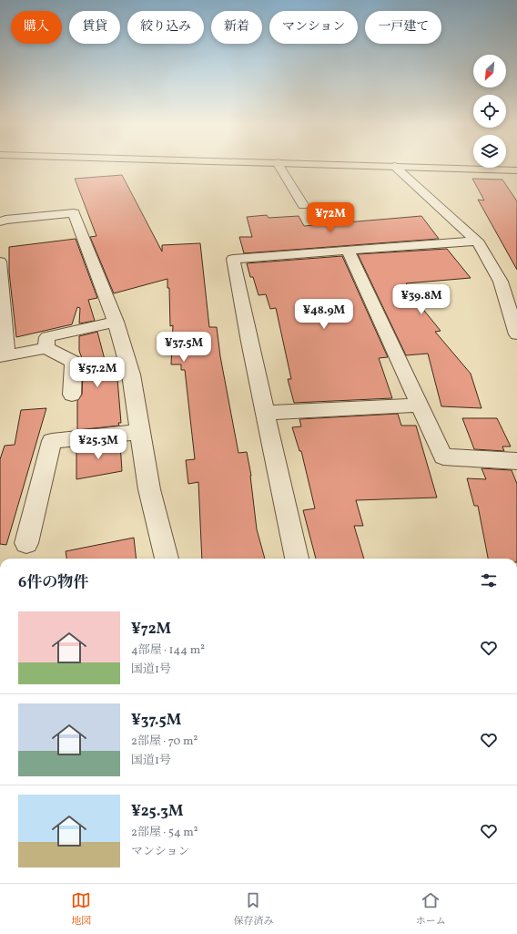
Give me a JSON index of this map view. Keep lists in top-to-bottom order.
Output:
{
  "north": "bottom left",
  "page": {
    "chip": [
      "購入",
      "賃貸",
      "絞り込み",
      "新着",
      "マンション",
      "一戸建て"
    ],
    "price": [
      "¥72M",
      "¥39.8M",
      "¥48.9M",
      "¥37.5M",
      "¥57.2M",
      "¥25.3M"
    ],
    "heading": "6件の物件",
    "list": [
      {
        "name": "¥72M",
        "note": "4部屋 · 144 m² · 国道1号"
      },
      {
        "name": "¥37.5M",
        "note": "2部屋 · 70 m² · 国道1号"
      },
      {
        "name": "¥25.3M",
        "note": "2部屋 · 54 m² · マンション"
      }
    ],
    "tabs": ["地図", "保存済み", "ホーム"]
  }
}
